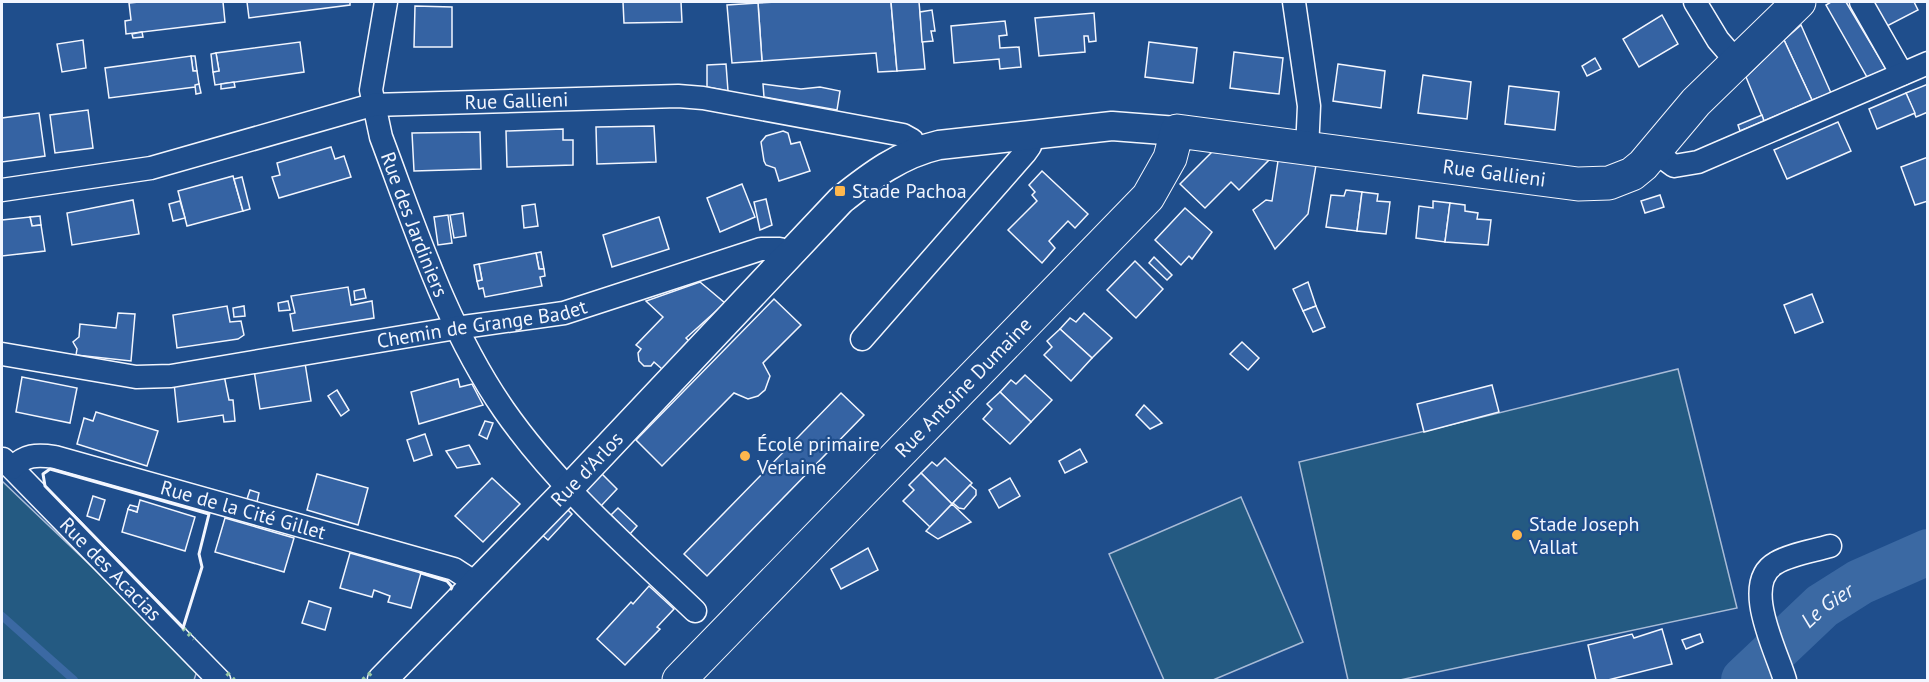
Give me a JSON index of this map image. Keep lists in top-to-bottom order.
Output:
{
  "streets": {
    "main road": ["Rue Gallieni", "Rue Antoine Dumaine"],
    "street": [
      "Rue des Jardiniers",
      "Chemin de Grange Badet",
      "Rue d'Arlos",
      "Rue de la Cité Gillet",
      "Rue des Acacias"
    ]
  },
  "crossings": [
    ["Rue Gallieni", "Rue des Jardiniers"],
    ["Rue Gallieni", "Rue Antoine Dumaine"],
    ["Rue des Jardiniers", "Chemin de Grange Badet"],
    ["Rue des Jardiniers", "Rue d'Arlos"],
    ["Chemin de Grange Badet", "Rue d'Arlos"],
    ["Rue d'Arlos", "Rue de la Cité Gillet"],
    ["Rue de la Cité Gillet", "Rue des Acacias"]
  ],
  "water": ["Le Gier"],
  "places": {
    "transit": ["Stade Pachoa"],
    "other": ["École primaire Verlaine", "Stade Joseph Vallat"]
  }
}
